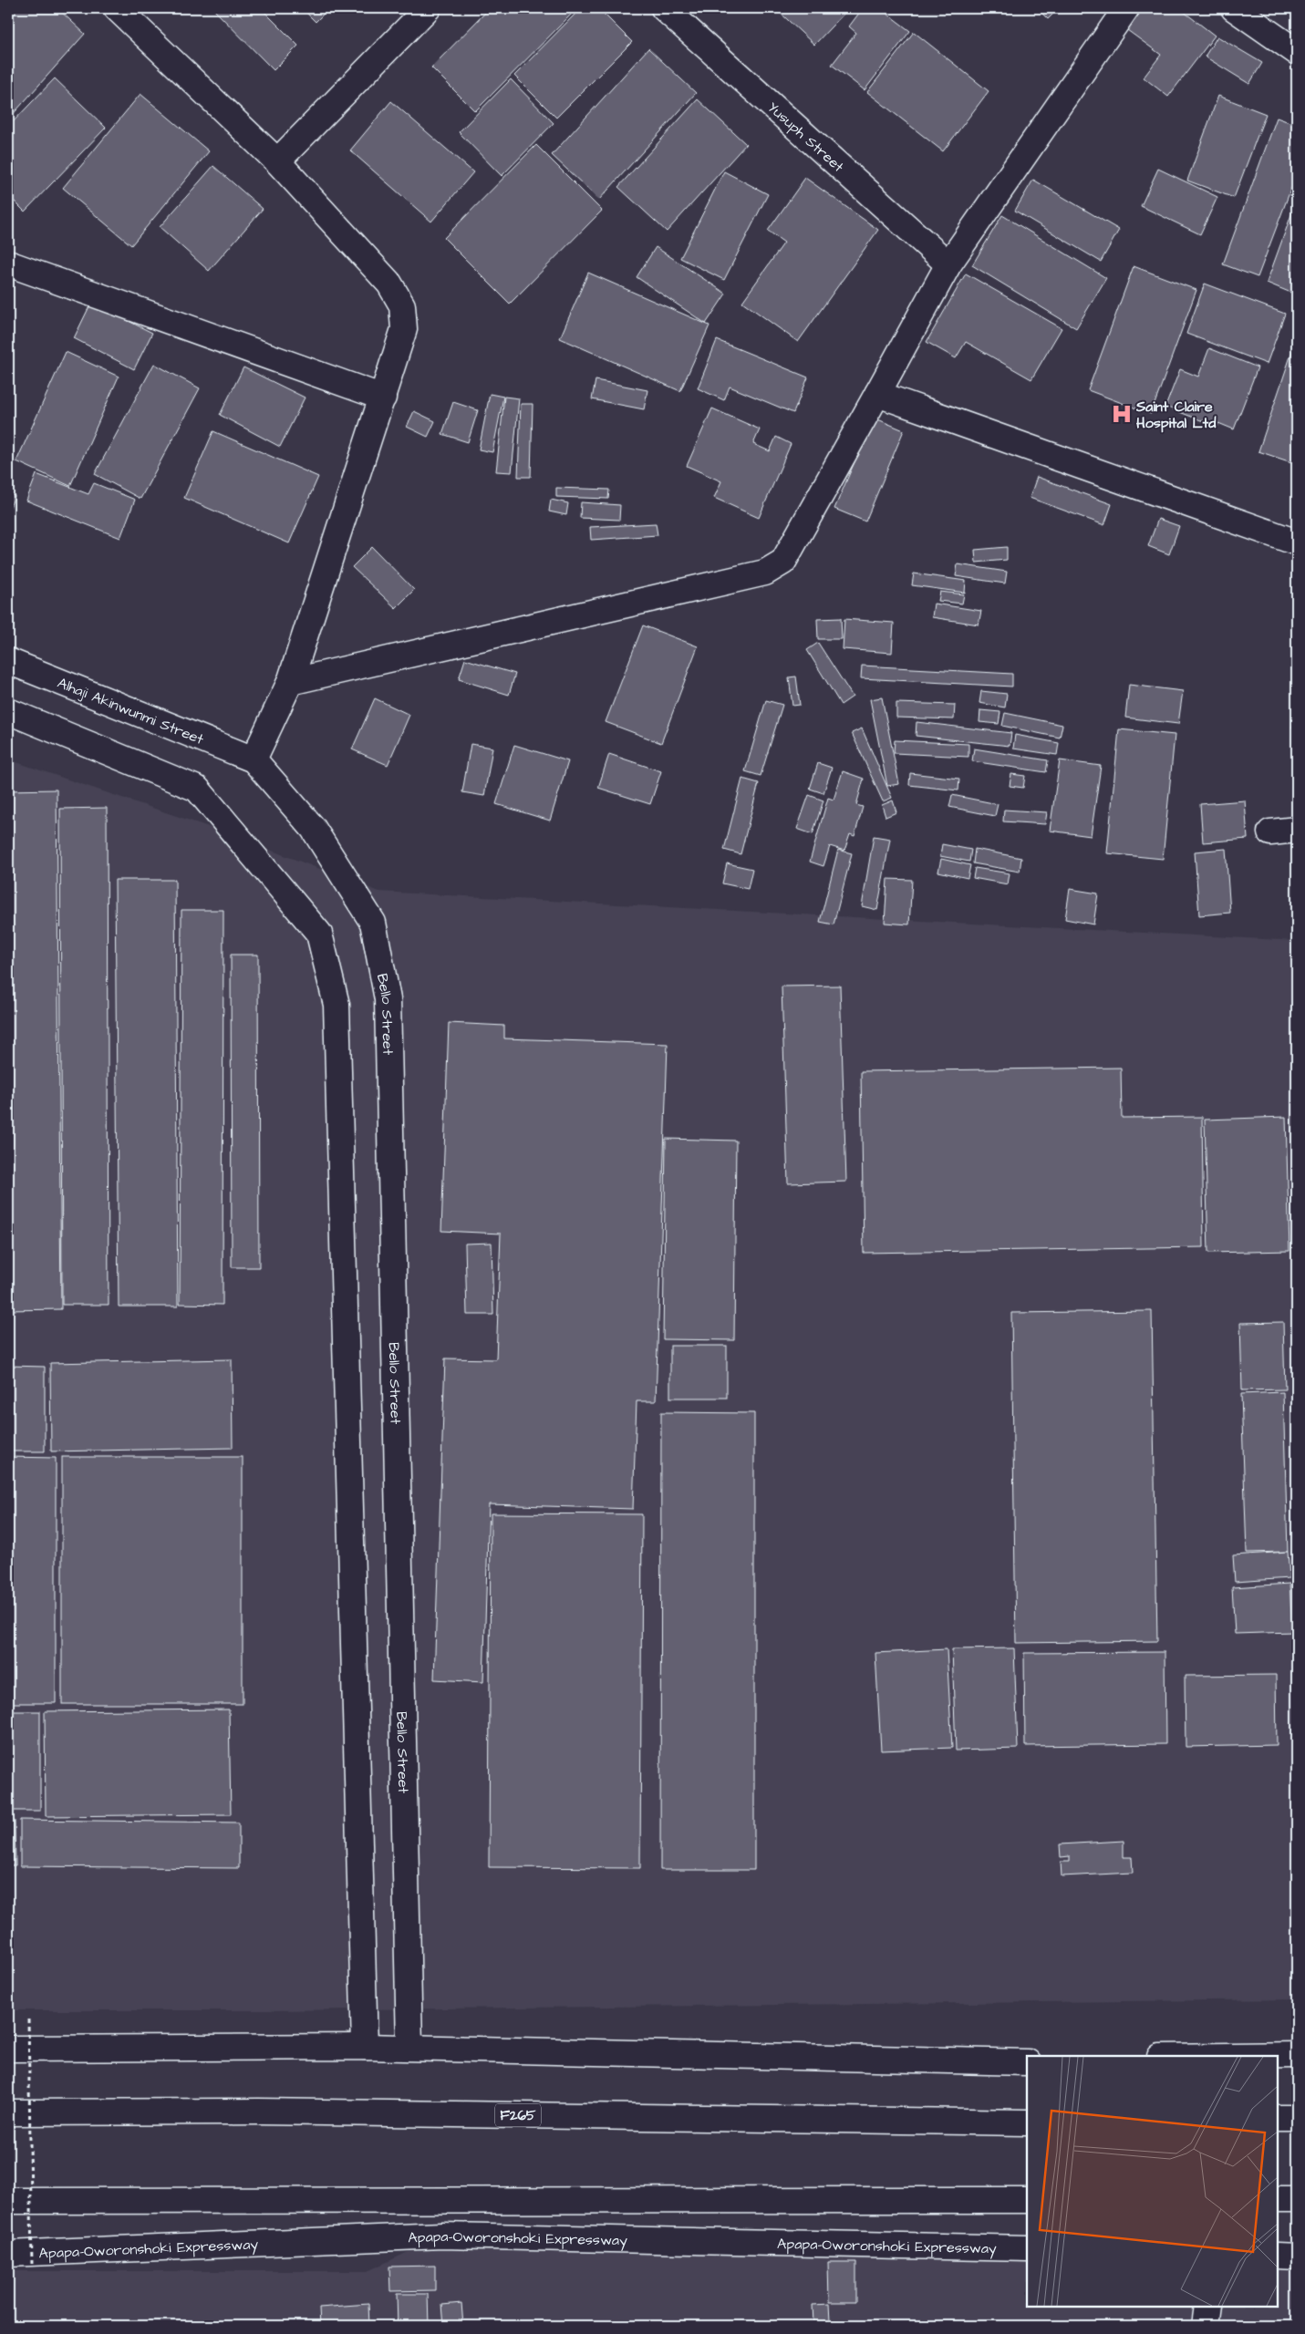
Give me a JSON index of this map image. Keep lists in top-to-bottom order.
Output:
{
  "streets": {
    "main road": [
      "Yusuph Street",
      "Alhaji Akinwunmi Street",
      "Bello Street",
      "F265",
      "Apapa-Oworonshoki Expressway"
    ]
  },
  "crossings": [
    ["Alhaji Akinwunmi Street", "Bello Street"]
  ],
  "places": {
    "hospital": ["Saint Claire Hospital Ltd"]
  }
}
